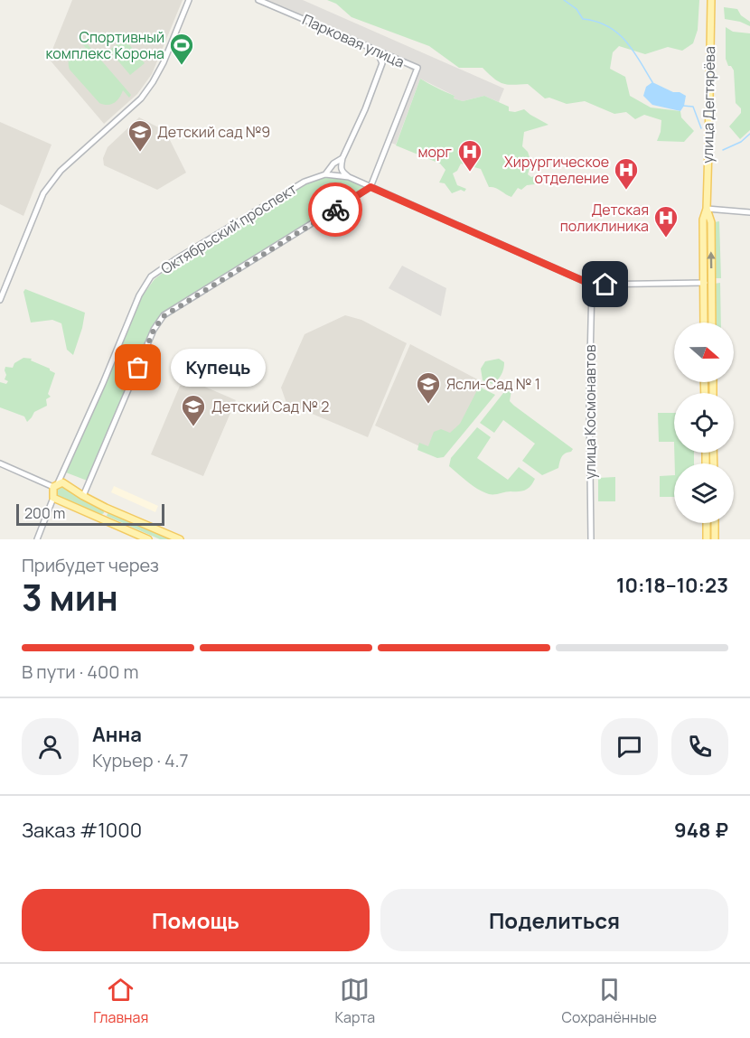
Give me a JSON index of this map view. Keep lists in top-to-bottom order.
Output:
{
  "streets": {
    "main road": ["улица Дегтярёва"],
    "street": ["Парковая улица", "Октябрьский проспект", "улица Космонавтов"]
  },
  "crossings": [
    ["Парковая улица", "Октябрьский проспект"]
  ],
  "places": {
    "sports": ["Спортивный комплекс Корона"],
    "school or university": ["Детский сад №9", "Ясли-Сад № 1", "Детский Сад № 2"],
    "hospital": ["морг", "Хирургическое отделение", "Детская поликлиника"],
    "other": ["Купець"]
  },
  "scale_bar": "200 m",
  "north": "right",
  "page": {
    "bubble": "Купець",
    "scale": "200 m",
    "heading": ["3 мин", "Прибудет через", "10:18–10:23"],
    "panel": [
      "Анна",
      "Курьер · 4.7",
      "Заказ #1000",
      "948 ₽"
    ],
    "bar": "В пути · 400 m",
    "buttons": ["Помощь", "Поделиться"],
    "tabs": ["Главная", "Карта", "Сохранённые"]
  }
}
